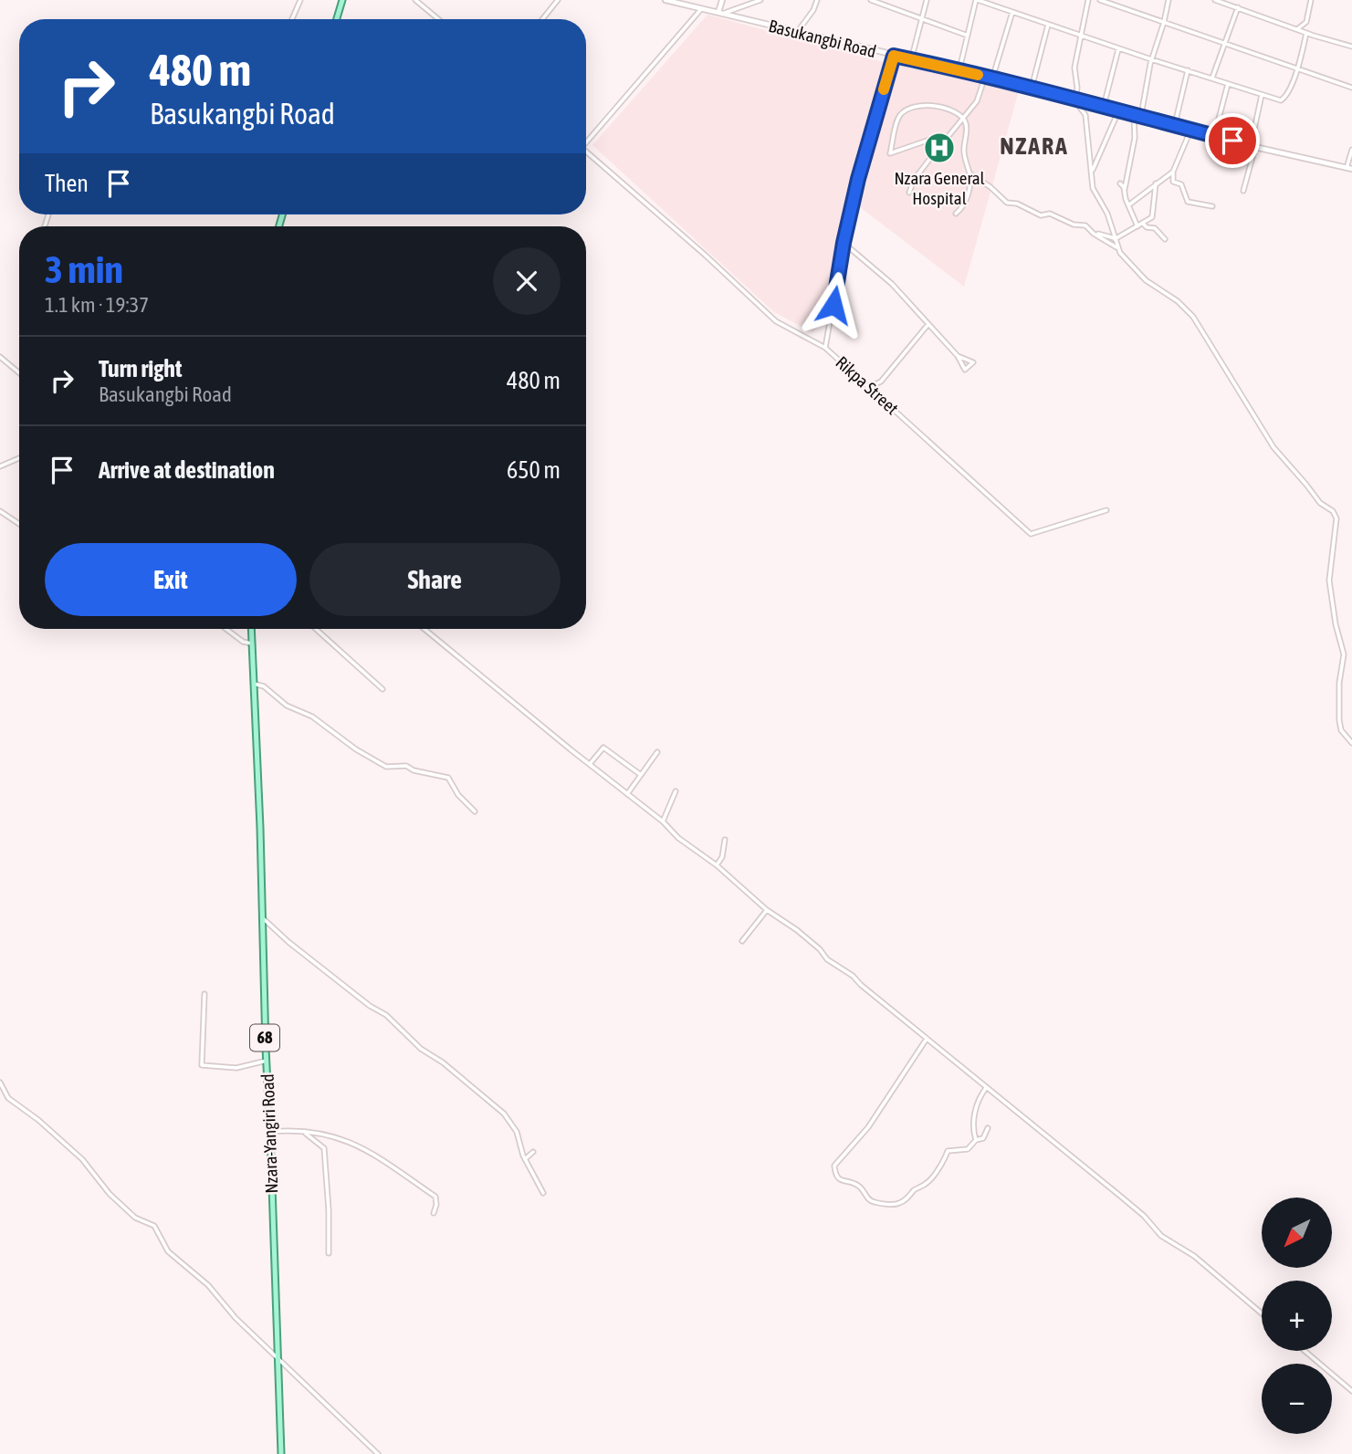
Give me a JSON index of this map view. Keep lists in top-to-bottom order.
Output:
{
  "streets": {
    "main road": ["68", "Nzara-Yangiri Road"],
    "street": ["Basukangbi Road", "Rikpa Street"]
  },
  "districts": ["NZARA"],
  "places": {
    "hospital": ["Nzara General Hospital"]
  },
  "north": "bottom left",
  "page": {
    "turn": ["480 m", "Basukangbi Road"],
    "then": "Then",
    "heading": ["3 min", "1.1 km · 19:37"],
    "list": [
      {
        "name": "Turn right",
        "note": "Basukangbi Road",
        "value": "480 m"
      },
      {
        "name": "Arrive at destination",
        "value": "650 m"
      }
    ],
    "buttons": ["Exit", "Share"],
    "map_buttons": ["+", "−"]
  }
}
